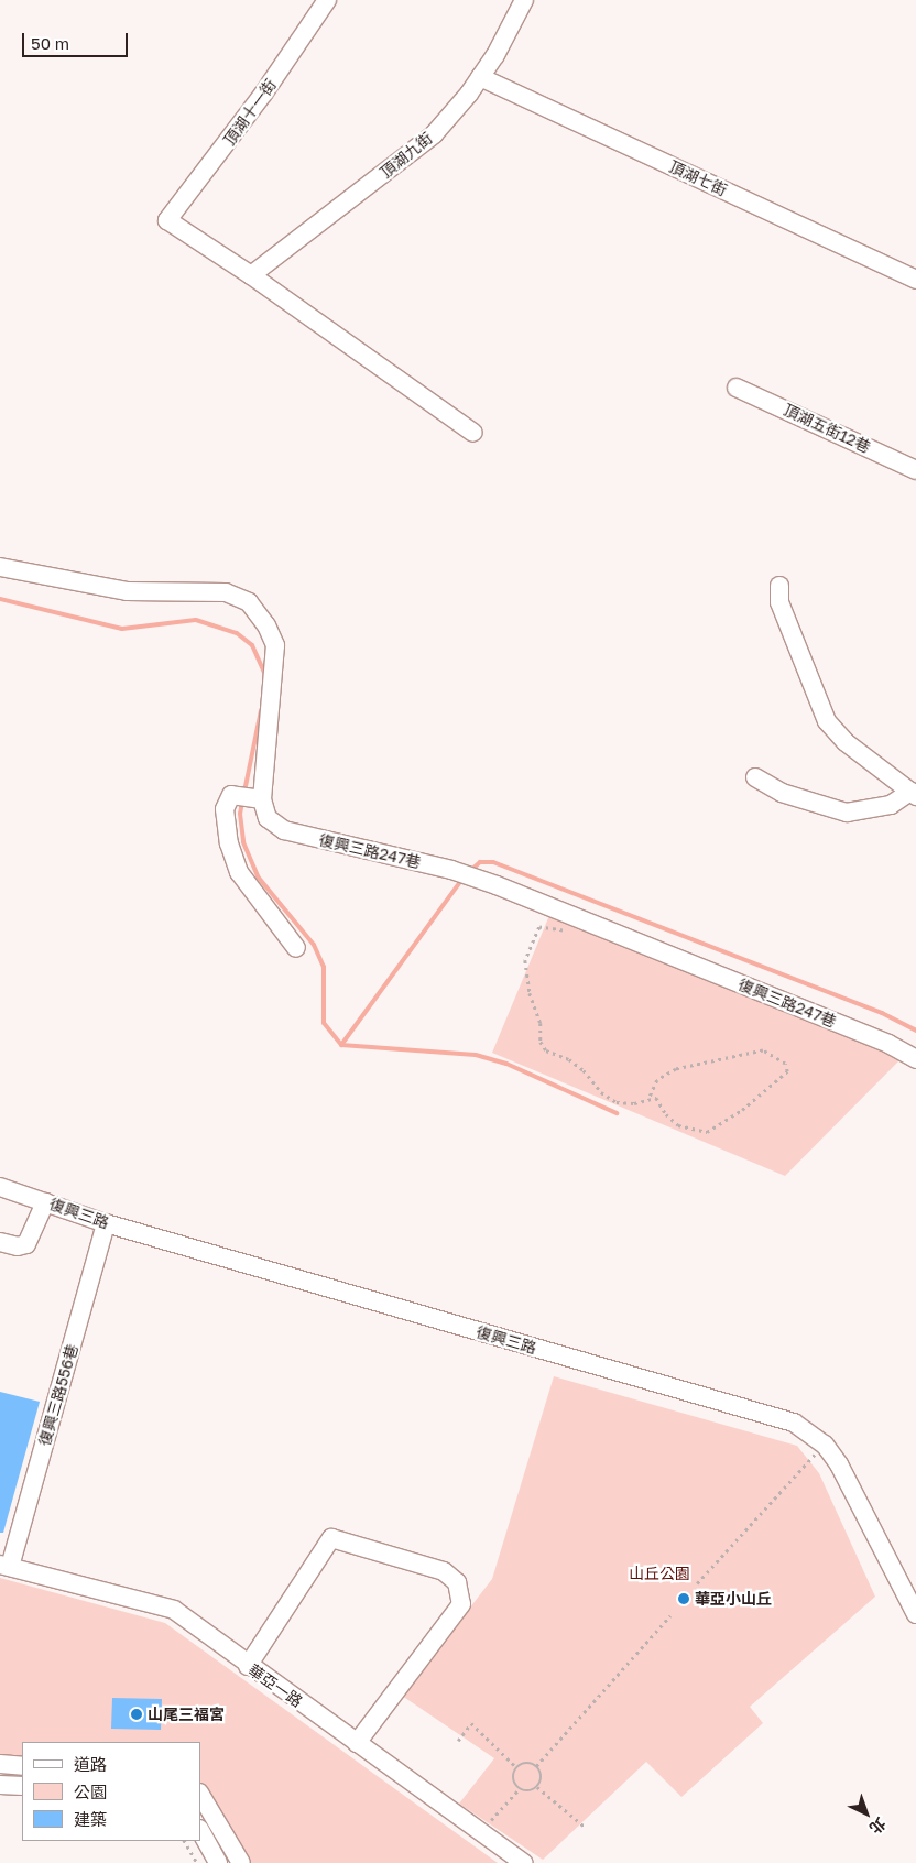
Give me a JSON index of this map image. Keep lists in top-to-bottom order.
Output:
{
  "streets": {
    "street": [
      "頂湖十一街",
      "頂湖九街",
      "頂湖七街",
      "頂湖五街12巷",
      "復興三路247巷",
      "復興三路",
      "復興三路556巷",
      "華亞一路"
    ]
  },
  "crossings": [
    ["頂湖十一街", "頂湖九街"],
    ["頂湖九街", "頂湖七街"],
    ["復興三路", "復興三路556巷"],
    ["復興三路556巷", "華亞一路"]
  ],
  "parks": ["山丘公園"],
  "places": ["華亞小山丘", "山尾三福宮"],
  "legend": ["道路", "公園", "建築"],
  "scale_bar": "50 m",
  "north": "bottom right"
}
